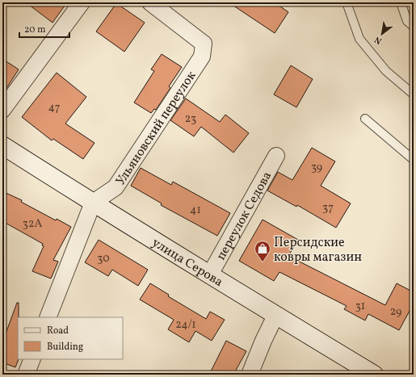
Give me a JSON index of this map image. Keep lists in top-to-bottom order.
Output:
{
  "streets": {
    "main road": ["улица Серова"],
    "street": ["Ульяновский переулок", "переулок Седова"]
  },
  "crossings": [
    ["Ульяновский переулок", "улица Серова"],
    ["переулок Седова", "улица Серова"]
  ],
  "places": {
    "shop": ["Персидские ковры магазин"]
  },
  "house_numbers": [
    "47",
    "23",
    "39",
    "37",
    "41",
    "32А",
    "30",
    "31",
    "29",
    "24/1"
  ],
  "legend": ["Road", "Building"],
  "scale_bar": "20 m",
  "north": "bottom left"
}
